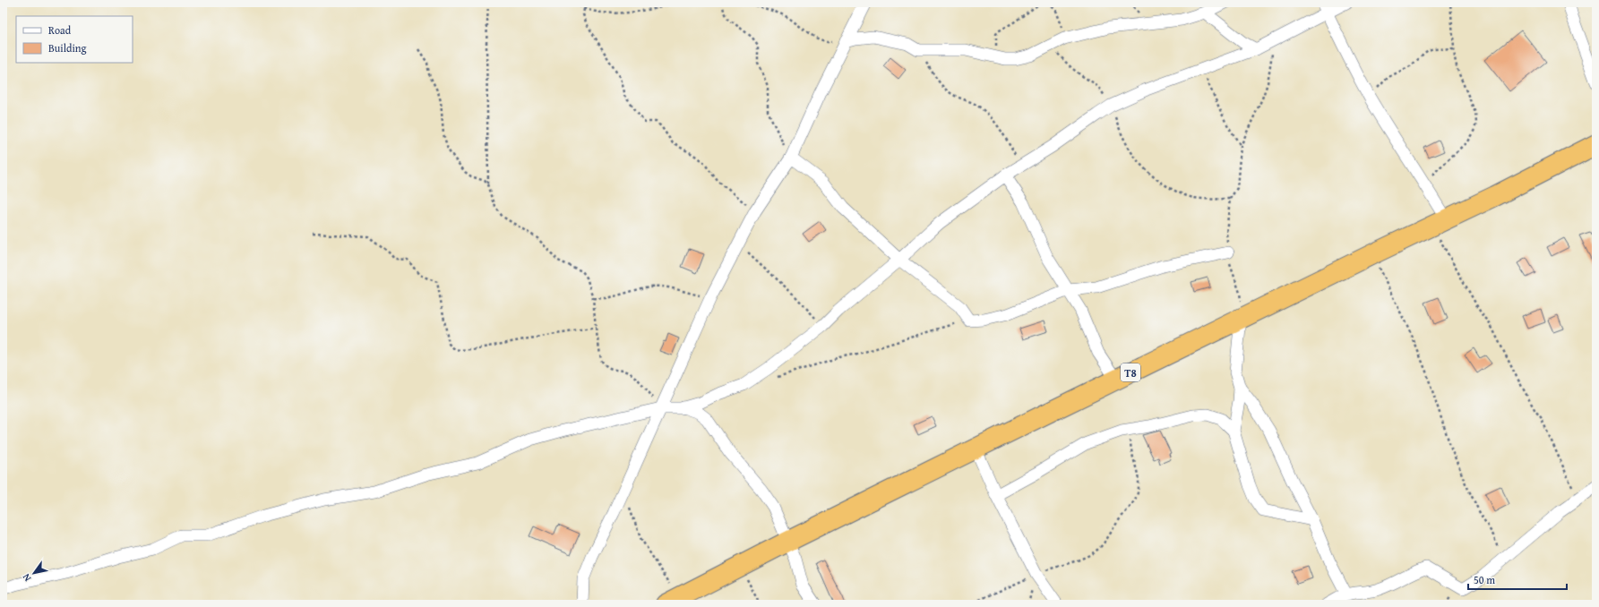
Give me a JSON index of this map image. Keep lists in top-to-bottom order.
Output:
{
  "streets": {
    "highway": ["T8"]
  },
  "legend": ["Road", "Building"],
  "scale_bar": "50 m",
  "north": "bottom left"
}
